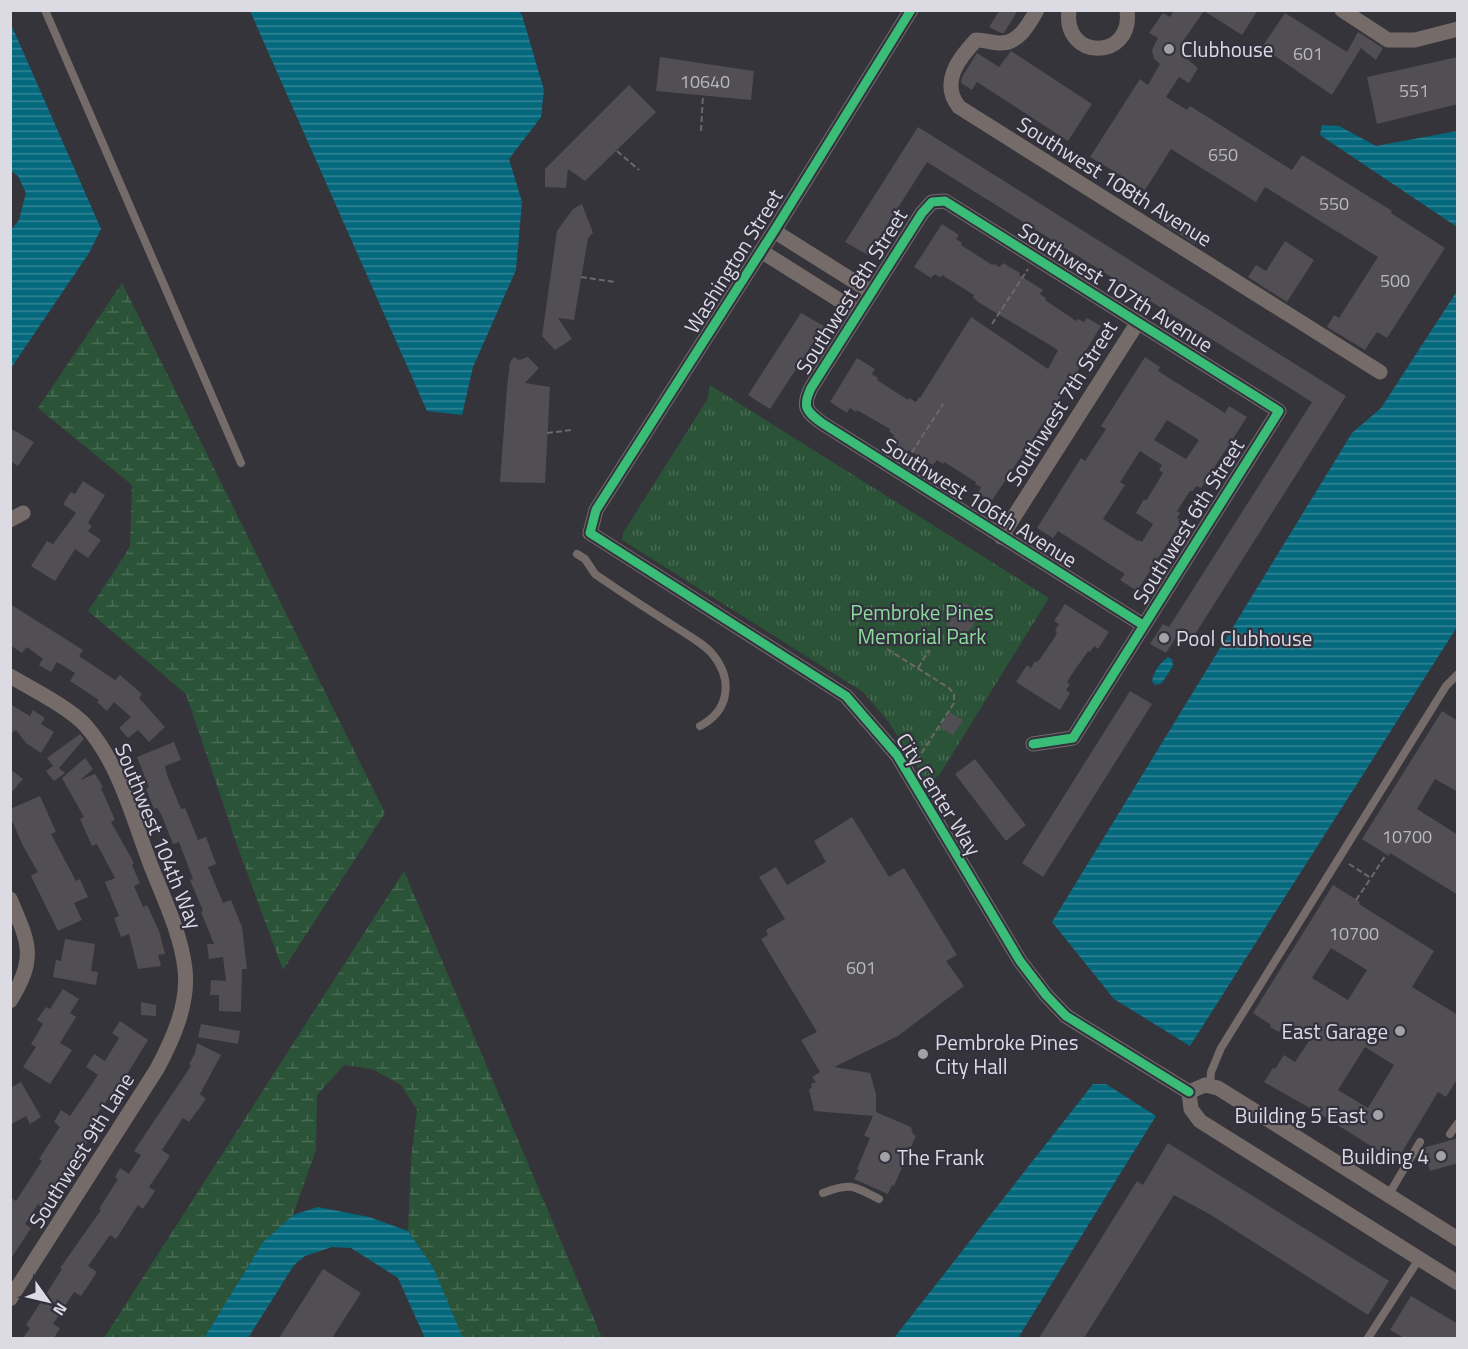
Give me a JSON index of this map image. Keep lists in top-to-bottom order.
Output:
{
  "streets": {
    "street": [
      "Southwest 108th Avenue",
      "Washington Street",
      "Southwest 107th Avenue",
      "Southwest 8th Street",
      "Southwest 7th Street",
      "Southwest 106th Avenue",
      "Southwest 6th Street",
      "City Center Way",
      "Southwest 104th Way",
      "Southwest 9th Lane"
    ]
  },
  "crossings": [
    ["Washington Street", "City Center Way"],
    ["Southwest 107th Avenue", "Southwest 8th Street"],
    ["Southwest 107th Avenue", "Southwest 7th Street"],
    ["Southwest 107th Avenue", "Southwest 6th Street"],
    ["Southwest 8th Street", "Southwest 106th Avenue"],
    ["Southwest 7th Street", "Southwest 106th Avenue"],
    ["Southwest 106th Avenue", "Southwest 6th Street"],
    ["Southwest 104th Way", "Southwest 9th Lane"]
  ],
  "parks": ["Pembroke Pines Memorial Park"],
  "places": [
    "Clubhouse",
    "Pool Clubhouse",
    "East Garage",
    "Pembroke Pines City Hall",
    "Building 5 East",
    "Building 4",
    "The Frank"
  ],
  "house_numbers": [
    "601",
    "10640",
    "551",
    "650",
    "550",
    "500",
    "10700",
    "10700",
    "601"
  ],
  "north": "bottom right"
}
